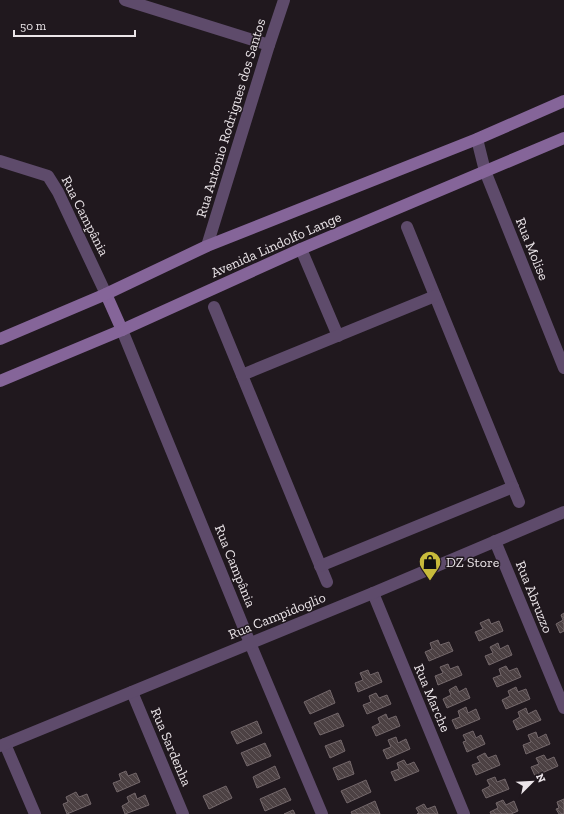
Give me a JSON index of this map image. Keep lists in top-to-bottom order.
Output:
{
  "streets": {
    "street": [
      "Rua Antonio Rodrigues dos Santos",
      "Rua Campânia",
      "Avenida Lindolfo Lange",
      "Rua Molise",
      "Rua Abruzzo",
      "Rua Campidoglio",
      "Rua Marche",
      "Rua Sardenha"
    ]
  },
  "crossings": [
    ["Rua Antonio Rodrigues dos Santos", "Avenida Lindolfo Lange"],
    ["Rua Campânia", "Avenida Lindolfo Lange"],
    ["Rua Campânia", "Rua Campidoglio"],
    ["Avenida Lindolfo Lange", "Rua Molise"],
    ["Rua Abruzzo", "Rua Campidoglio"],
    ["Rua Campidoglio", "Rua Marche"],
    ["Rua Campidoglio", "Rua Sardenha"]
  ],
  "places": {
    "shop": ["DZ Store"]
  },
  "scale_bar": "50 m",
  "north": "top right"
}
